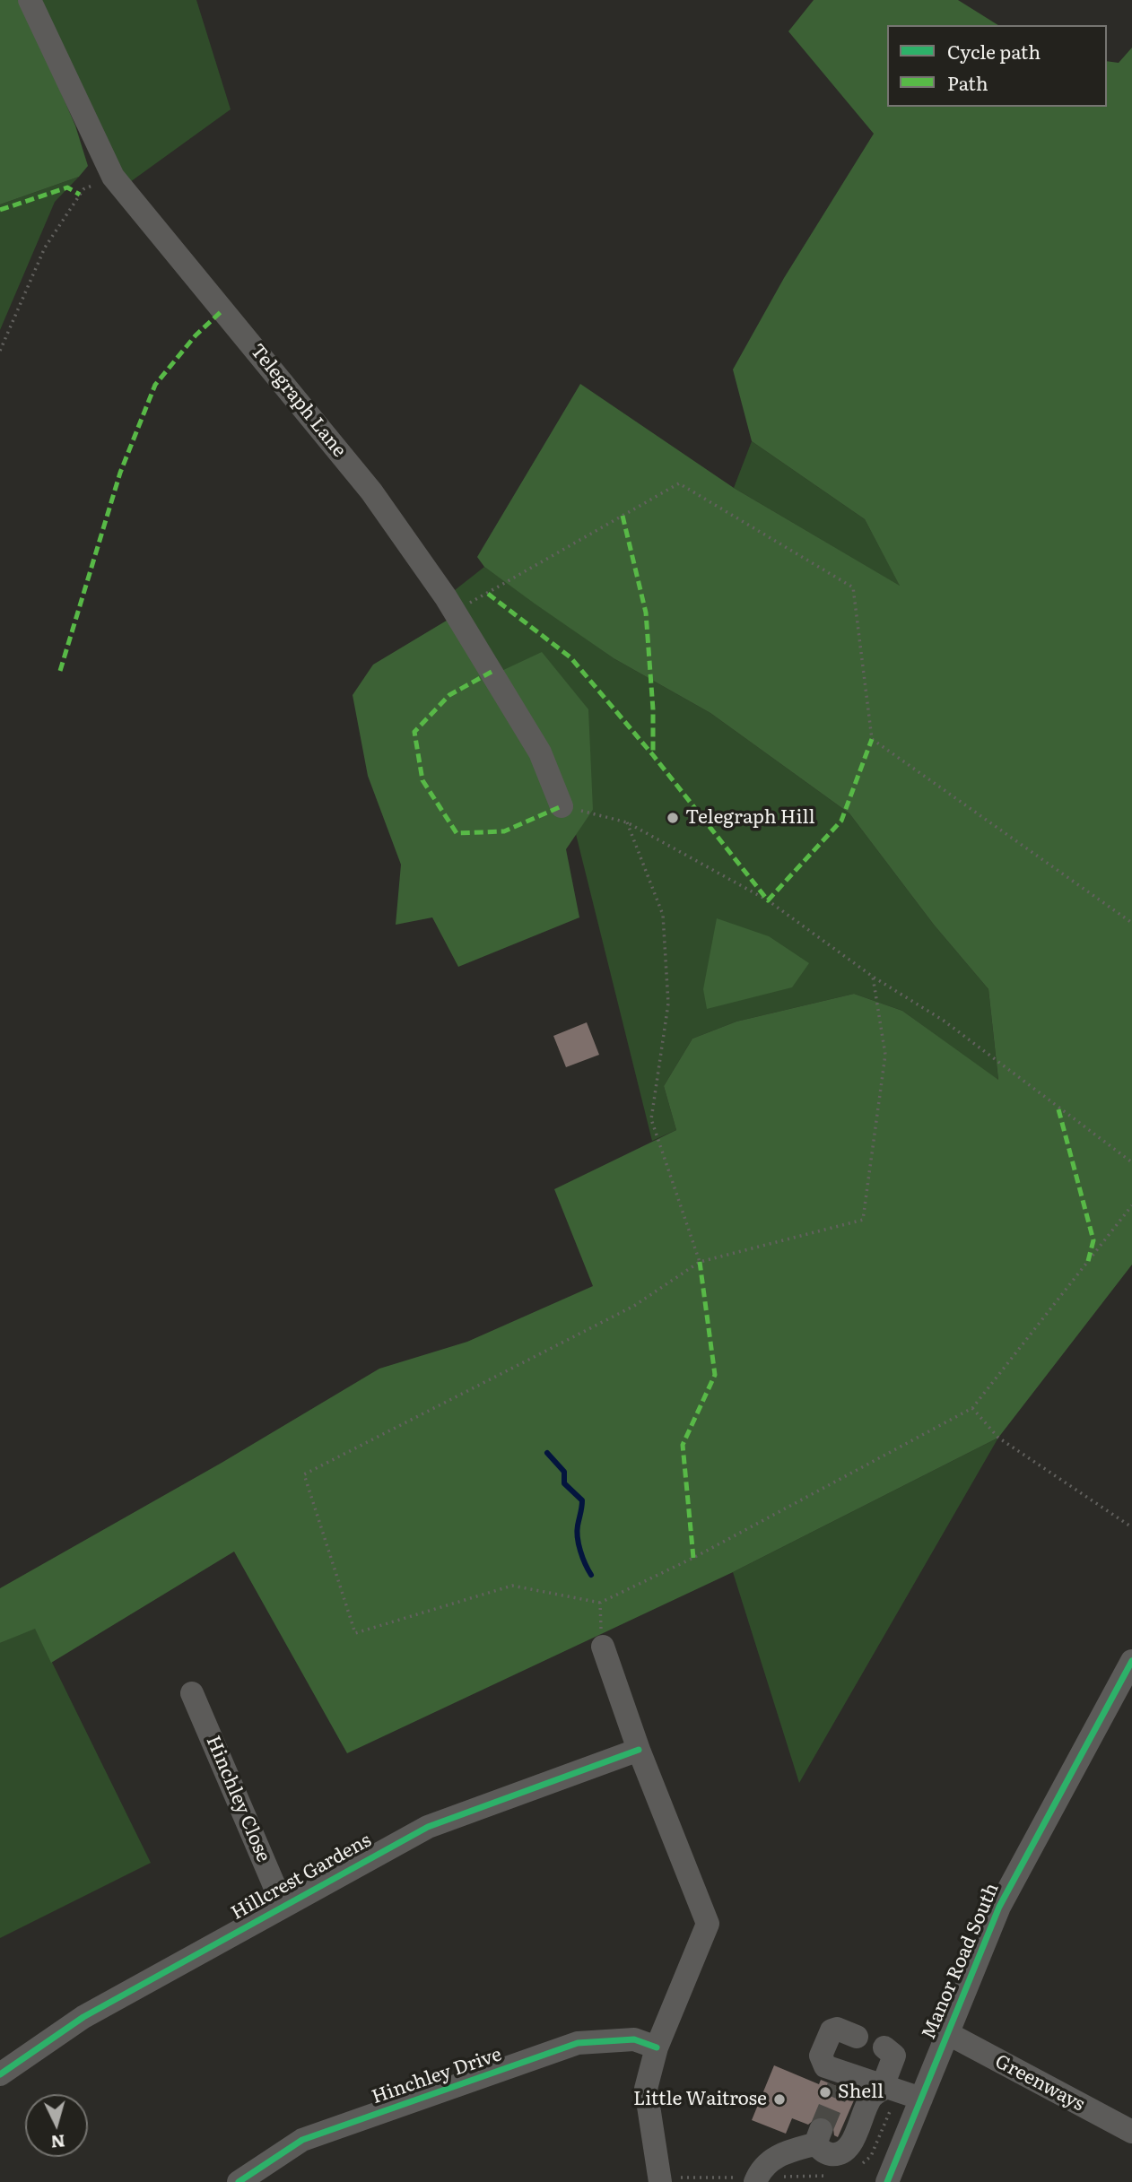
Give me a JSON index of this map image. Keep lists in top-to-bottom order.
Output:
{
  "streets": {
    "street": [
      "Telegraph Lane",
      "Hinchley Close",
      "Hillcrest Gardens",
      "Manor Road South",
      "Hinchley Drive",
      "Greenways"
    ]
  },
  "crossings": [
    ["Hinchley Close", "Hillcrest Gardens"],
    ["Manor Road South", "Greenways"]
  ],
  "places": ["Telegraph Hill", "Shell", "Little Waitrose"],
  "legend": ["Cycle path", "Path"],
  "north": "bottom"
}
